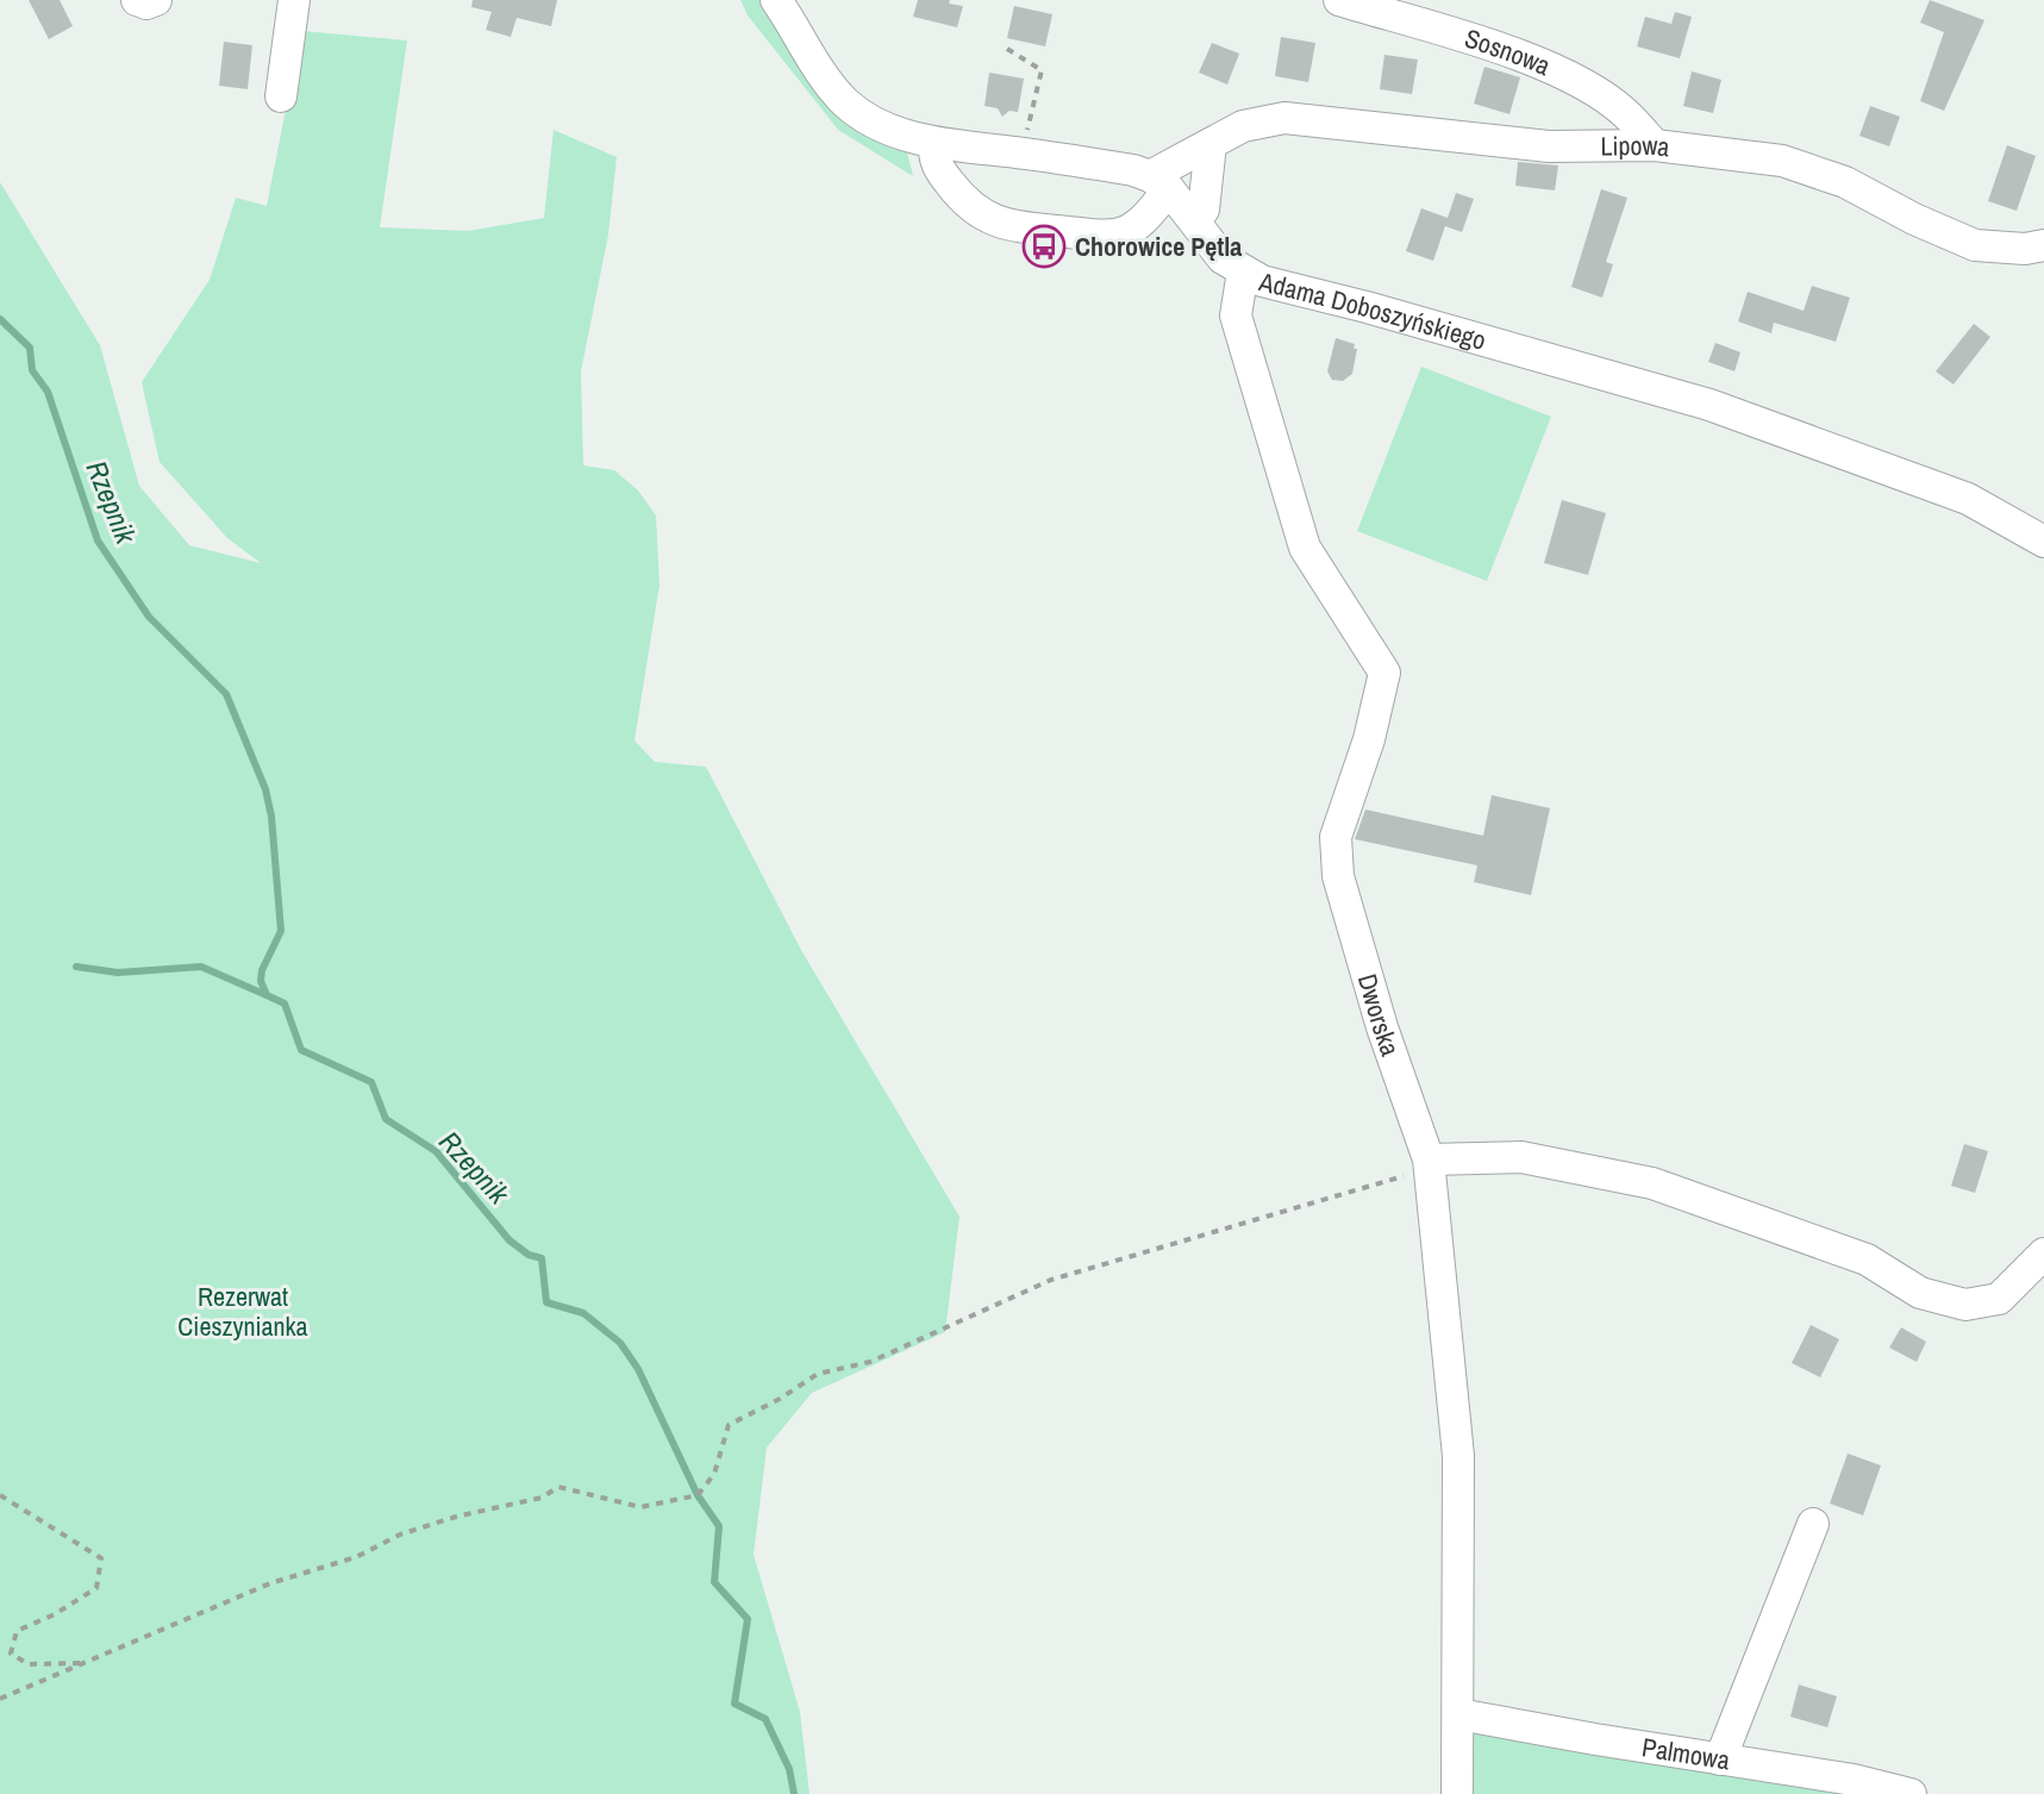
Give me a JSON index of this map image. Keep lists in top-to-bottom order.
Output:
{
  "streets": {
    "street": [
      "Sosnowa",
      "Lipowa",
      "Adama Doboszyńskiego",
      "Dworska",
      "Palmowa"
    ]
  },
  "crossings": [
    ["Sosnowa", "Lipowa"],
    ["Lipowa", "Adama Doboszyńskiego"],
    ["Adama Doboszyńskiego", "Dworska"],
    ["Dworska", "Palmowa"]
  ],
  "water": ["Rzepnik"],
  "parks": ["Rezerwat Cieszynianka"],
  "places": {
    "bus stop": ["Chorowice Pętla"]
  }
}
